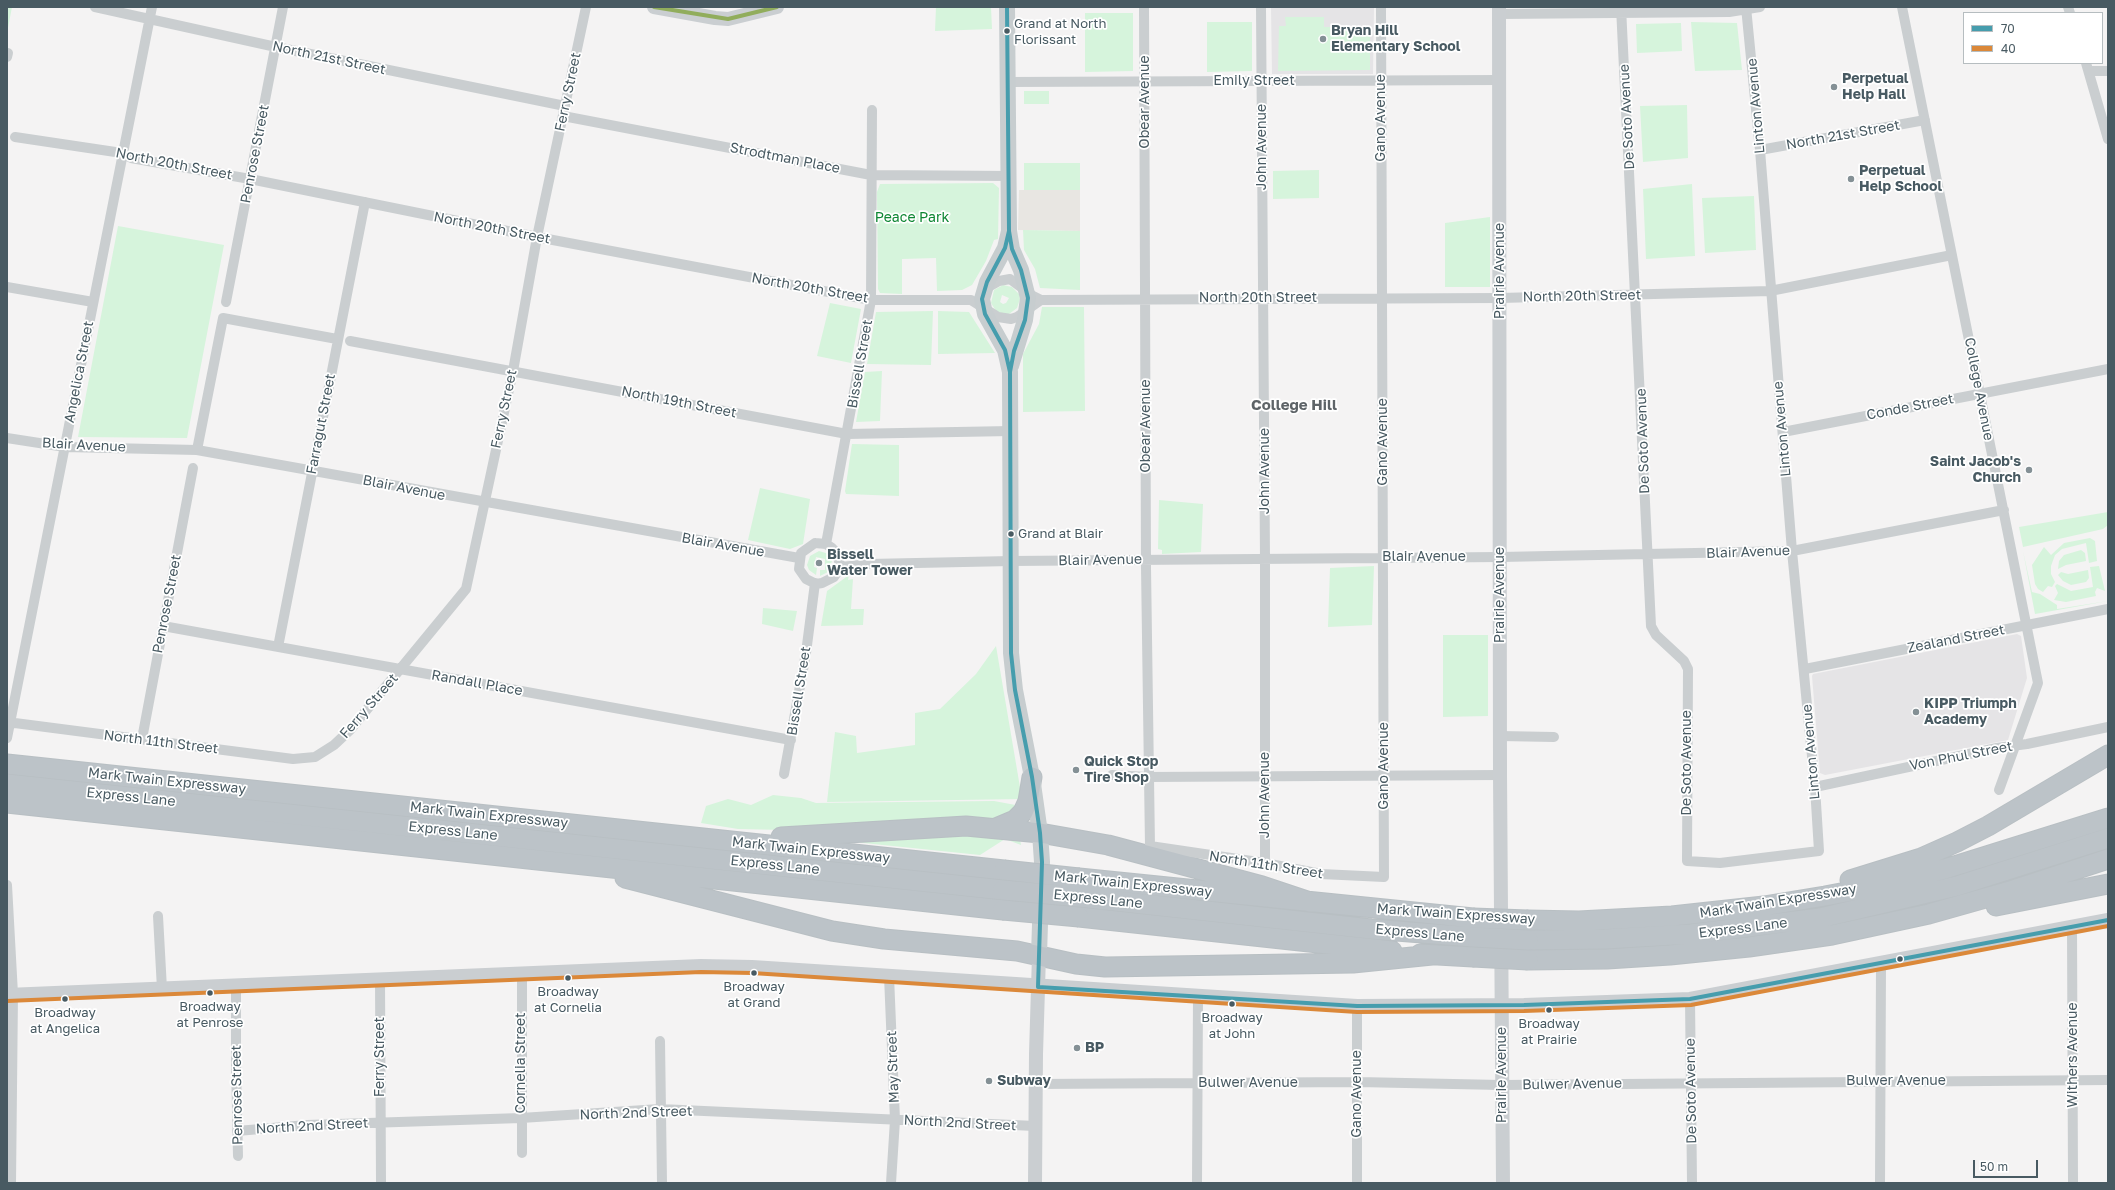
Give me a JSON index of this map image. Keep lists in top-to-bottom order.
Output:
{
  "streets": {
    "highway": ["Mark Twain Expressway", "Express Lane"],
    "main road": ["Prairie Avenue"],
    "street": [
      "North 21st Street",
      "Emily Street",
      "Ferry Street",
      "Obear Avenue",
      "Linton Avenue",
      "De Soto Avenue",
      "Gano Avenue",
      "John Avenue",
      "Penrose Street",
      "Strodtman Place",
      "North 20th Street",
      "Bissell Street",
      "Angelica Street",
      "College Avenue",
      "North 19th Street",
      "Conde Street",
      "Farragut Street",
      "Blair Avenue",
      "Zealand Street",
      "Randall Place",
      "North 11th Street",
      "Von Phul Street",
      "Withers Avenue",
      "Cornelia Street",
      "May Street",
      "Bulwer Avenue",
      "North 2nd Street"
    ]
  },
  "crossings": [
    ["North 21st Street", "Ferry Street"],
    ["North 21st Street", "Linton Avenue"],
    ["North 21st Street", "Penrose Street"],
    ["North 21st Street", "Angelica Street"],
    ["North 21st Street", "College Avenue"],
    ["Emily Street", "Obear Avenue"],
    ["Emily Street", "Gano Avenue"],
    ["Emily Street", "John Avenue"],
    ["Emily Street", "Prairie Avenue"],
    ["Ferry Street", "Strodtman Place"],
    ["Ferry Street", "North 20th Street"],
    ["Ferry Street", "North 19th Street"],
    ["Ferry Street", "Blair Avenue"],
    ["Ferry Street", "Randall Place"],
    ["Ferry Street", "North 11th Street"],
    ["Ferry Street", "North 2nd Street"],
    ["Obear Avenue", "North 20th Street"],
    ["Obear Avenue", "Blair Avenue"],
    ["Obear Avenue", "North 11th Street"],
    ["Linton Avenue", "De Soto Avenue"],
    ["Linton Avenue", "North 20th Street"],
    ["Linton Avenue", "Conde Street"],
    ["Linton Avenue", "Blair Avenue"],
    ["Linton Avenue", "Zealand Street"],
    ["Linton Avenue", "Von Phul Street"],
    ["De Soto Avenue", "North 20th Street"],
    ["De Soto Avenue", "Blair Avenue"],
    ["De Soto Avenue", "Bulwer Avenue"],
    ["Gano Avenue", "North 20th Street"],
    ["Gano Avenue", "Blair Avenue"],
    ["Gano Avenue", "North 11th Street"],
    ["Gano Avenue", "Bulwer Avenue"],
    ["John Avenue", "North 20th Street"],
    ["John Avenue", "Blair Avenue"],
    ["John Avenue", "North 11th Street"],
    ["Penrose Street", "North 20th Street"],
    ["Penrose Street", "Randall Place"],
    ["Penrose Street", "North 11th Street"],
    ["Penrose Street", "North 2nd Street"],
    ["Strodtman Place", "Bissell Street"],
    ["North 20th Street", "Prairie Avenue"],
    ["North 20th Street", "Bissell Street"],
    ["North 20th Street", "Angelica Street"],
    ["North 20th Street", "College Avenue"],
    ["North 20th Street", "Farragut Street"],
    ["Prairie Avenue", "Blair Avenue"],
    ["Prairie Avenue", "Bulwer Avenue"],
    ["Bissell Street", "North 19th Street"],
    ["Bissell Street", "Blair Avenue"],
    ["Bissell Street", "Randall Place"],
    ["Angelica Street", "Blair Avenue"],
    ["Angelica Street", "North 11th Street"],
    ["College Avenue", "Conde Street"],
    ["College Avenue", "Blair Avenue"],
    ["College Avenue", "Zealand Street"],
    ["College Avenue", "Von Phul Street"],
    ["Farragut Street", "Blair Avenue"],
    ["Farragut Street", "Randall Place"],
    ["Withers Avenue", "Bulwer Avenue"],
    ["Cornelia Street", "North 2nd Street"],
    ["May Street", "North 2nd Street"]
  ],
  "districts": ["College Hill"],
  "parks": ["Peace Park"],
  "places": [
    "Grand at North Florissant",
    "Bryan Hill Elementary School",
    "Perpetual Help Hall",
    "Perpetual Help School",
    "Saint Jacob's Church",
    "Grand at Blair",
    "Bissell Water Tower",
    "KIPP Triumph Academy",
    "Quick Stop Tire Shop",
    "Broadway at Grand",
    "Broadway at Cornelia",
    "Broadway at Penrose",
    "Broadway at Angelica",
    "Broadway at John",
    "Broadway at Prairie",
    "BP",
    "Subway"
  ],
  "lines": ["transit line 70", "transit line 40"],
  "legend": ["70", "40"],
  "scale_bar": "50 m"
}
